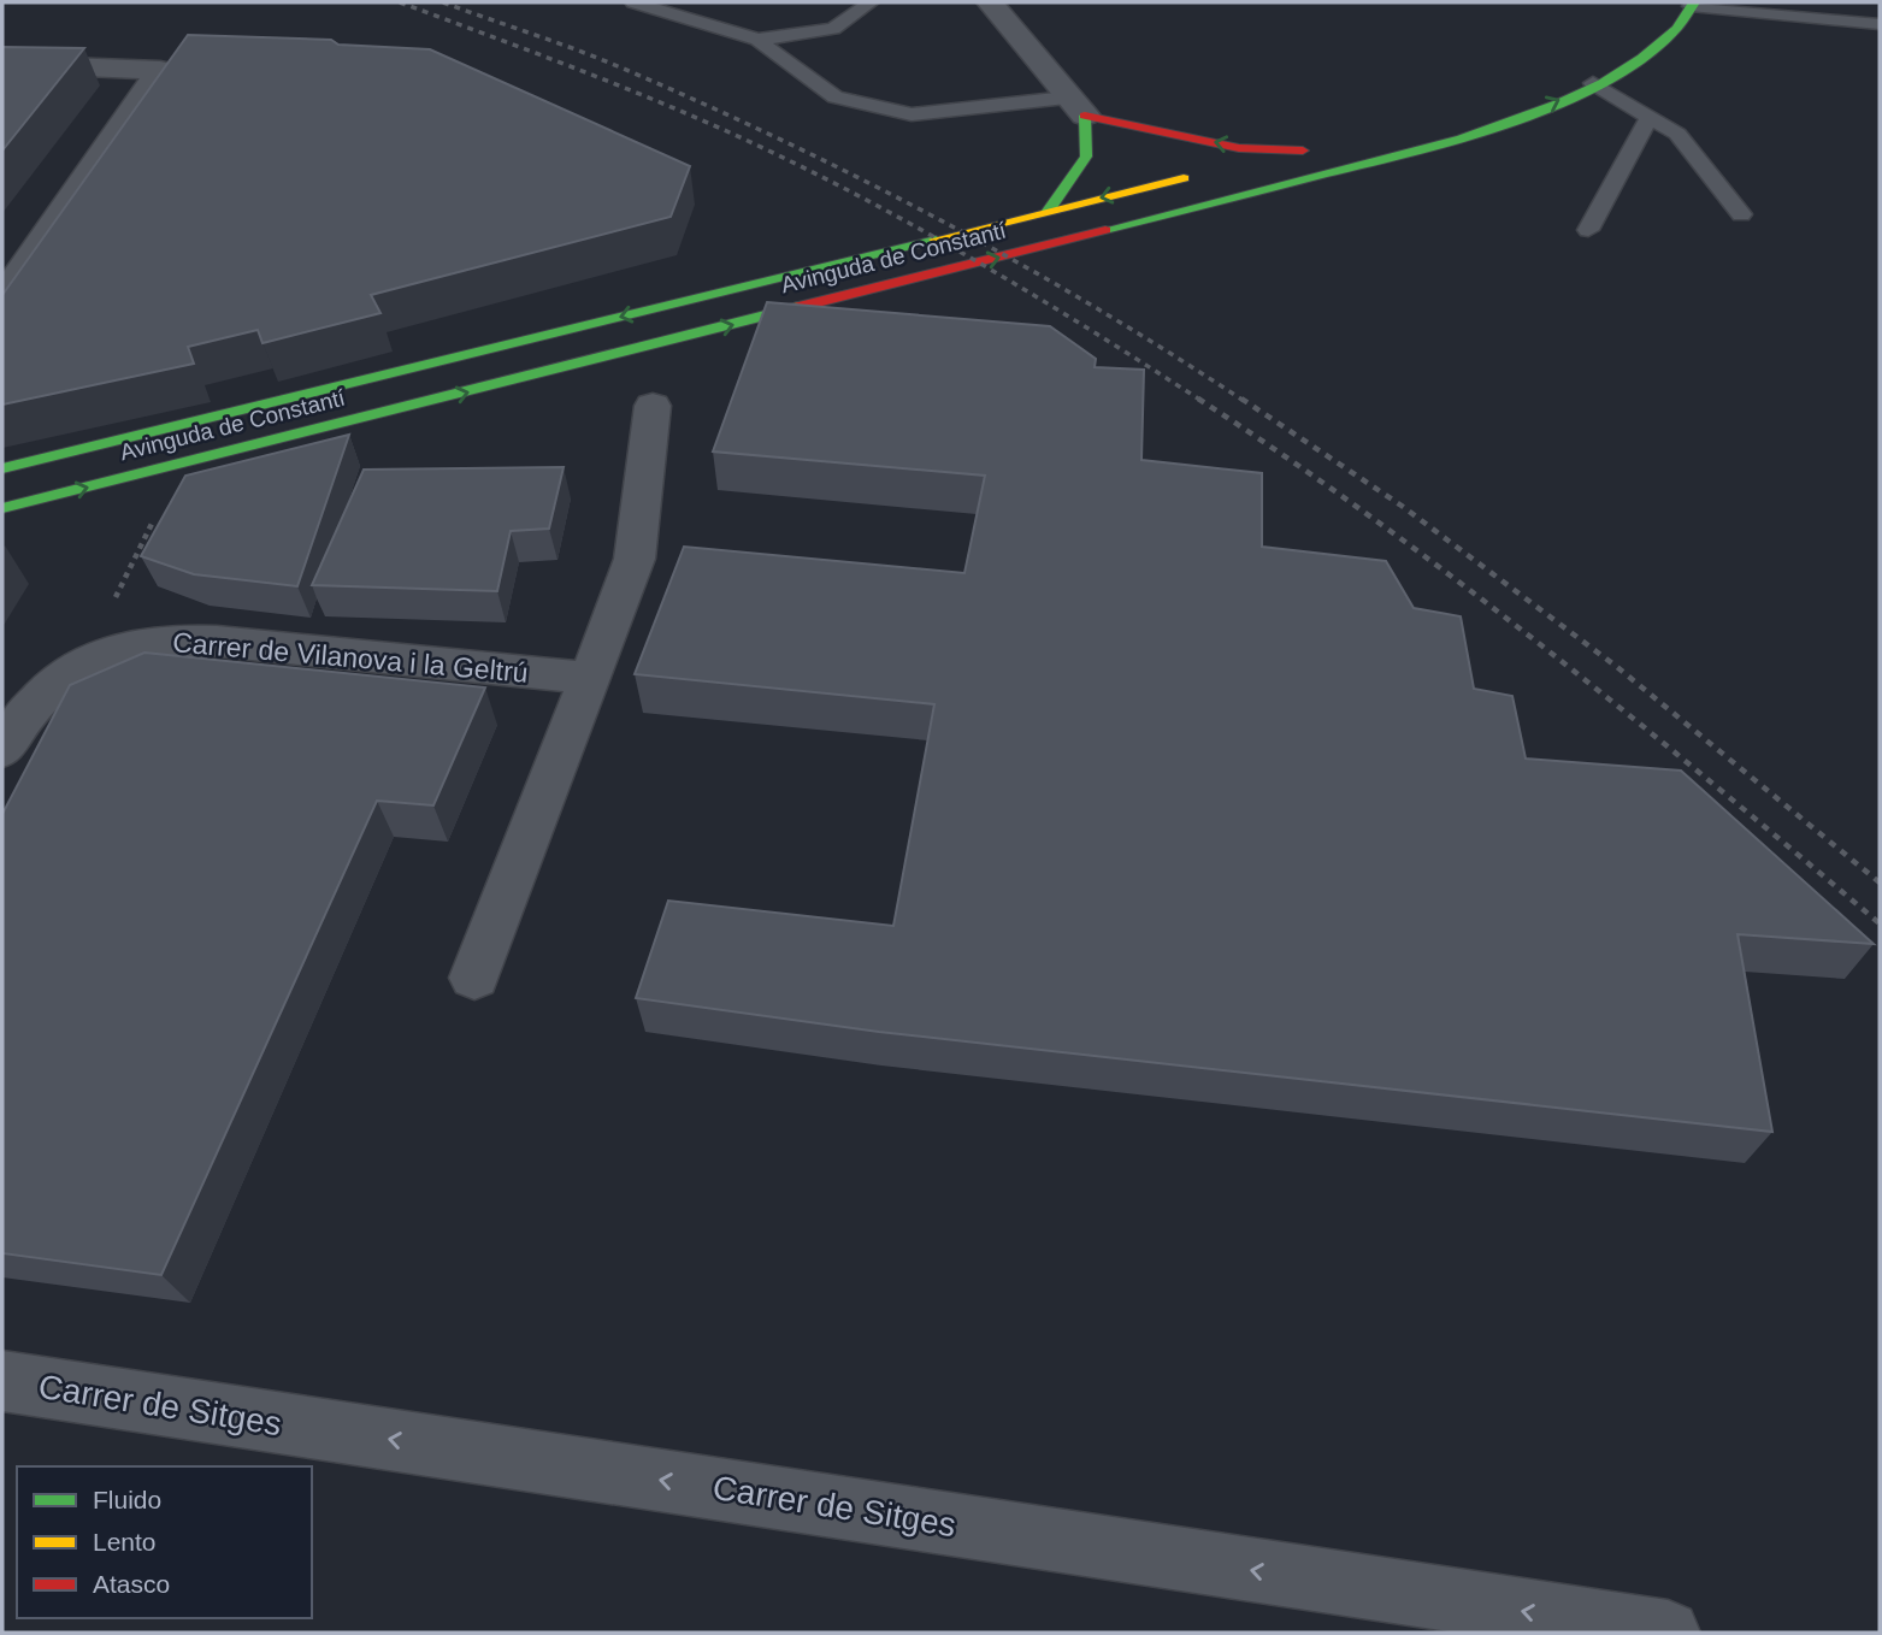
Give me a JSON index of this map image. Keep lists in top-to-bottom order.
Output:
{
  "streets": {
    "main road": ["Avinguda de Constantí"],
    "street": ["Carrer de Vilanova i la Geltrú", "Carrer de Sitges"]
  },
  "one_way": ["Carrer de Sitges"],
  "legend": ["Fluido", "Lento", "Atasco"]
}
